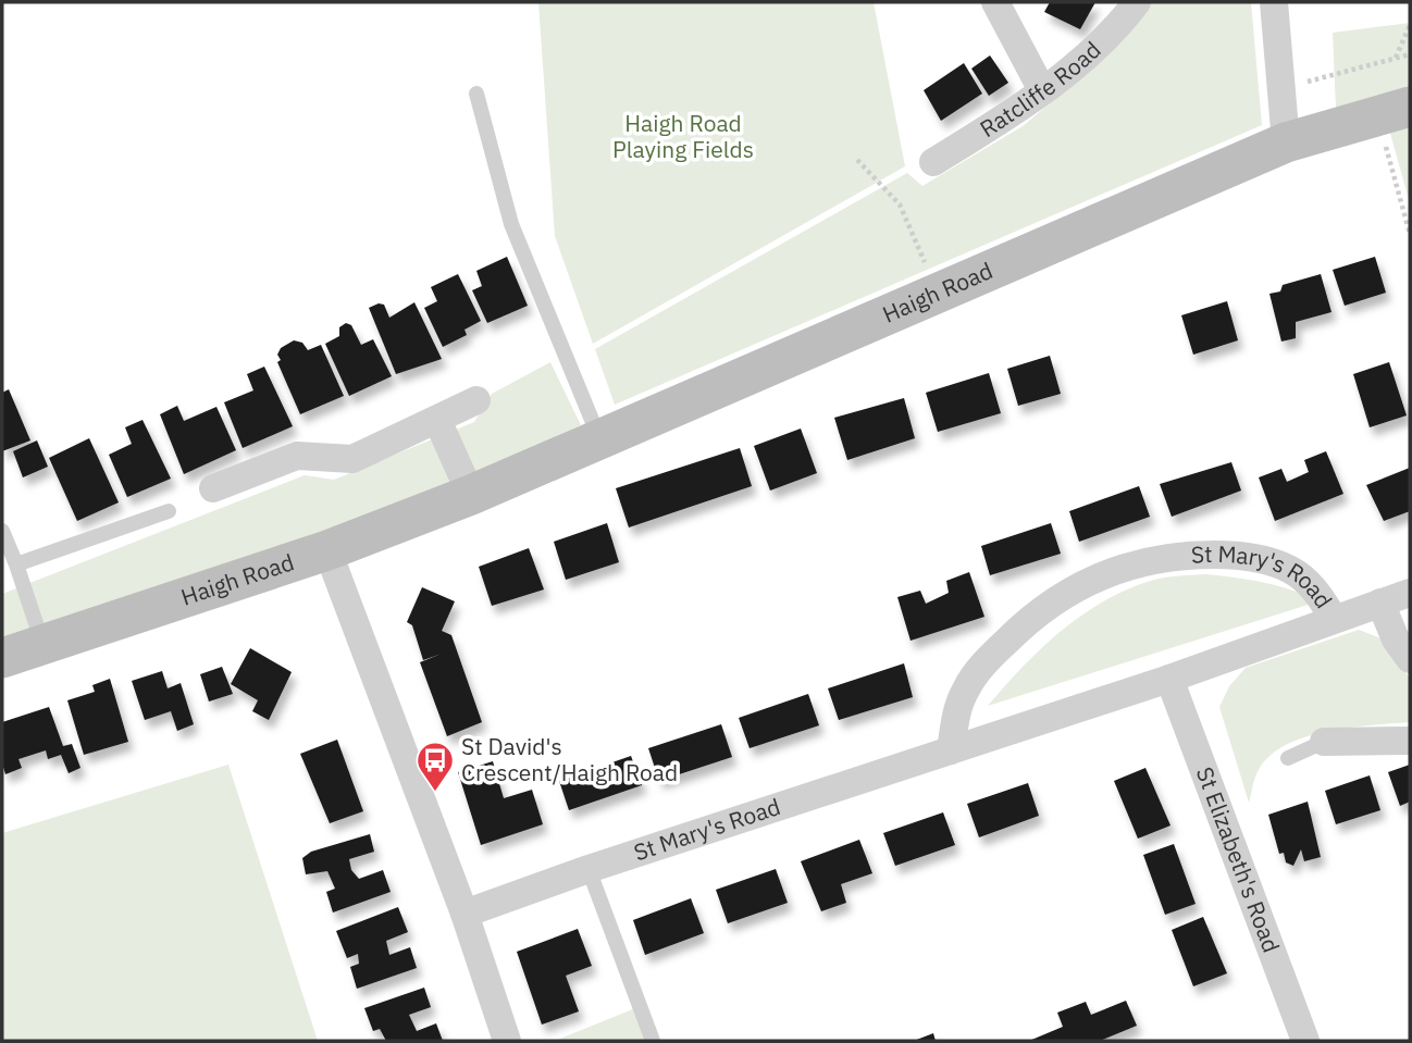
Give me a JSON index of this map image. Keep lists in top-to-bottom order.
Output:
{
  "streets": {
    "main road": ["Haigh Road"],
    "street": ["Ratcliffe Road", "St Mary's Road", "St Elizabeth's Road"]
  },
  "crossings": [
    ["St Mary's Road", "St Elizabeth's Road"]
  ],
  "parks": ["Haigh Road Playing Fields"],
  "places": {
    "bus stop": ["St David's Crescent/Haigh Road"]
  }
}
